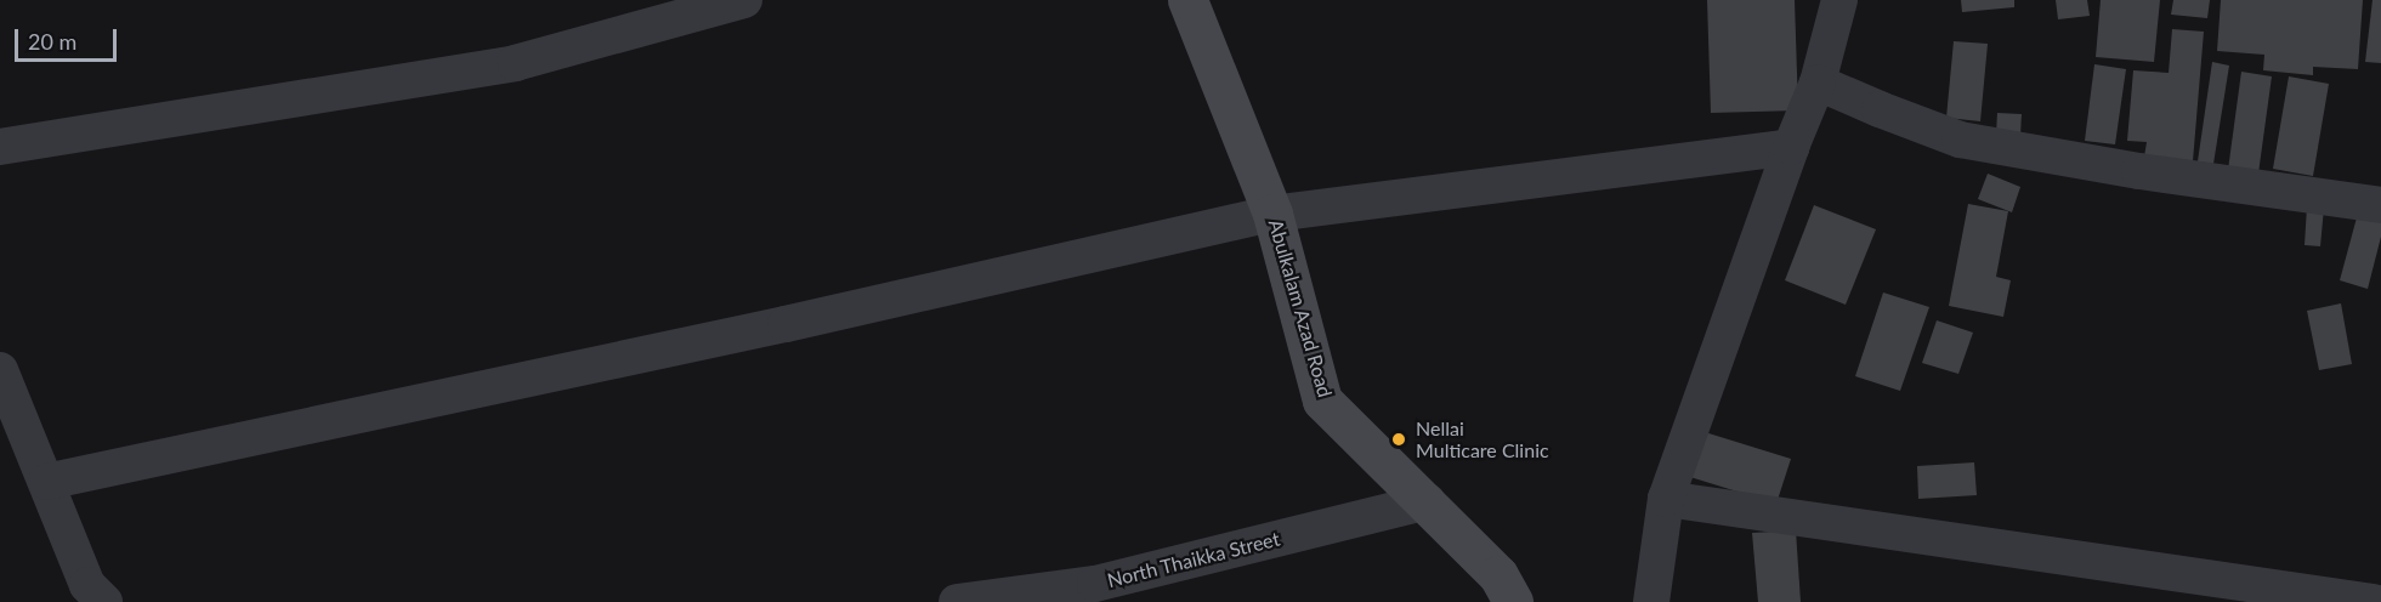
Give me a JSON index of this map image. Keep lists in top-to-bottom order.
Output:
{
  "streets": {
    "main road": ["Abulkalam Azad Road"],
    "street": ["North Thaikka Street"]
  },
  "crossings": [
    ["Abulkalam Azad Road", "North Thaikka Street"]
  ],
  "places": ["Nellai Multicare Clinic"],
  "scale_bar": "20 m"
}
